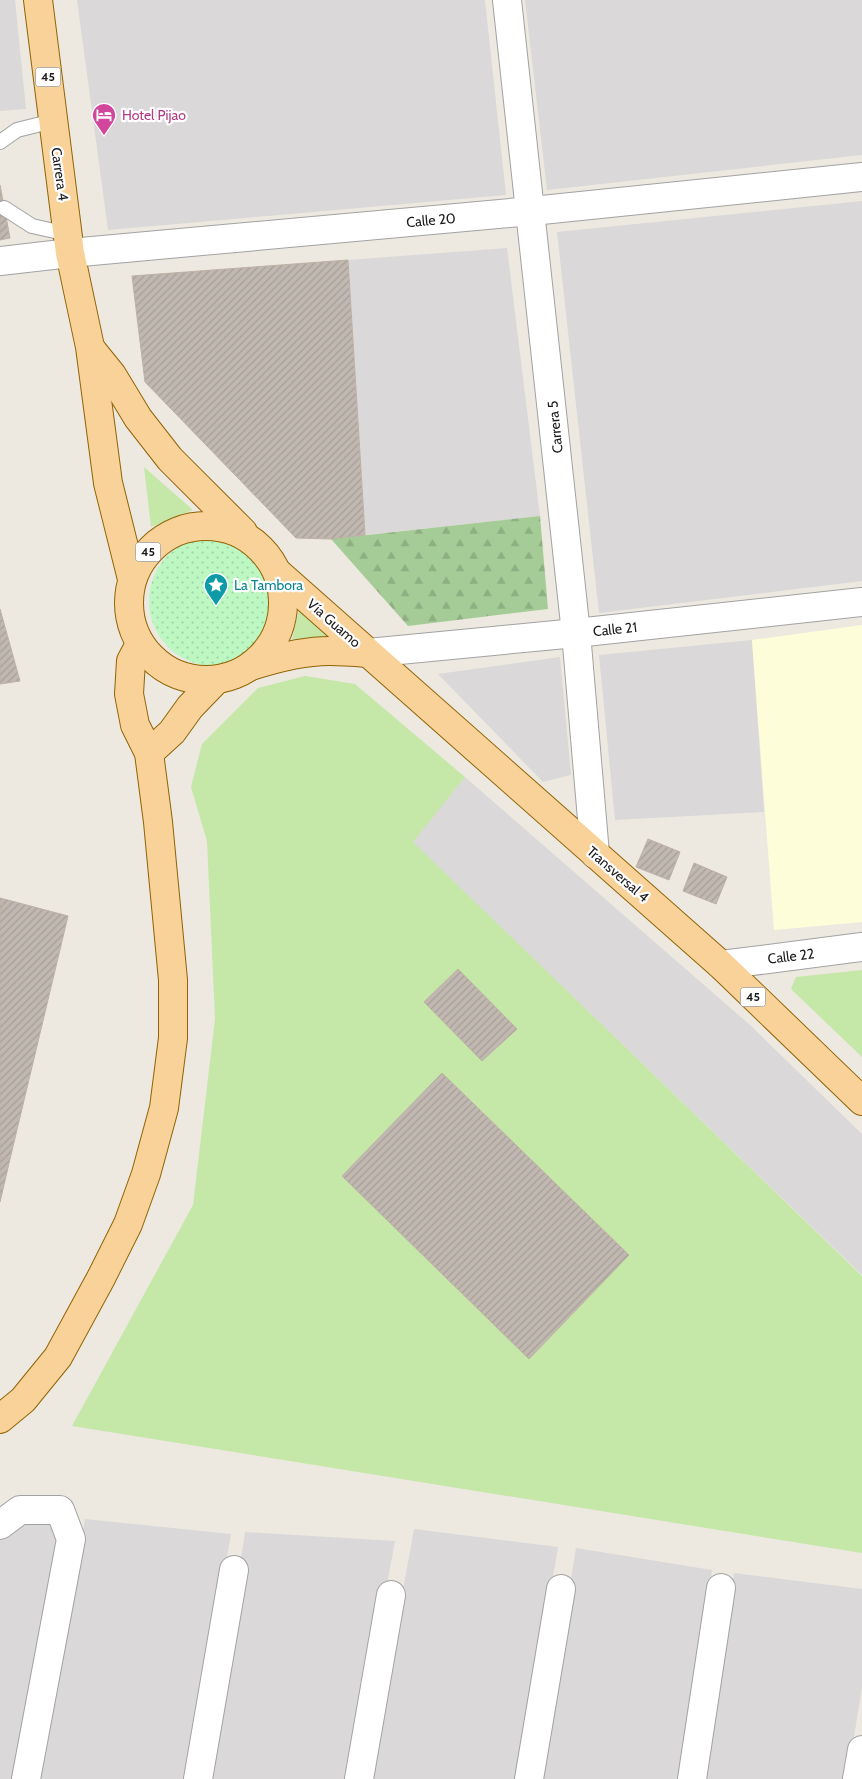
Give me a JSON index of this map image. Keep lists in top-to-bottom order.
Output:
{
  "streets": {
    "main road": [
      "45",
      "Carrera 4",
      "Vía Guamo",
      "Transversal 4"
    ],
    "street": [
      "Calle 20",
      "Carrera 5",
      "Calle 21",
      "Calle 22"
    ]
  },
  "crossings": [
    ["45", "Carrera 4"],
    ["45", "Vía Guamo"],
    ["Carrera 4", "Calle 20"],
    ["Carrera 4", "Vía Guamo"],
    ["Calle 20", "Carrera 5"],
    ["Carrera 5", "Calle 21"],
    ["Carrera 5", "Transversal 4"],
    ["Vía Guamo", "Calle 21"],
    ["Vía Guamo", "Transversal 4"],
    ["Calle 21", "Transversal 4"],
    ["Transversal 4", "Calle 22"]
  ],
  "places": {
    "hotel": ["Hotel Pijao"],
    "place": ["La Tambora"]
  }
}
